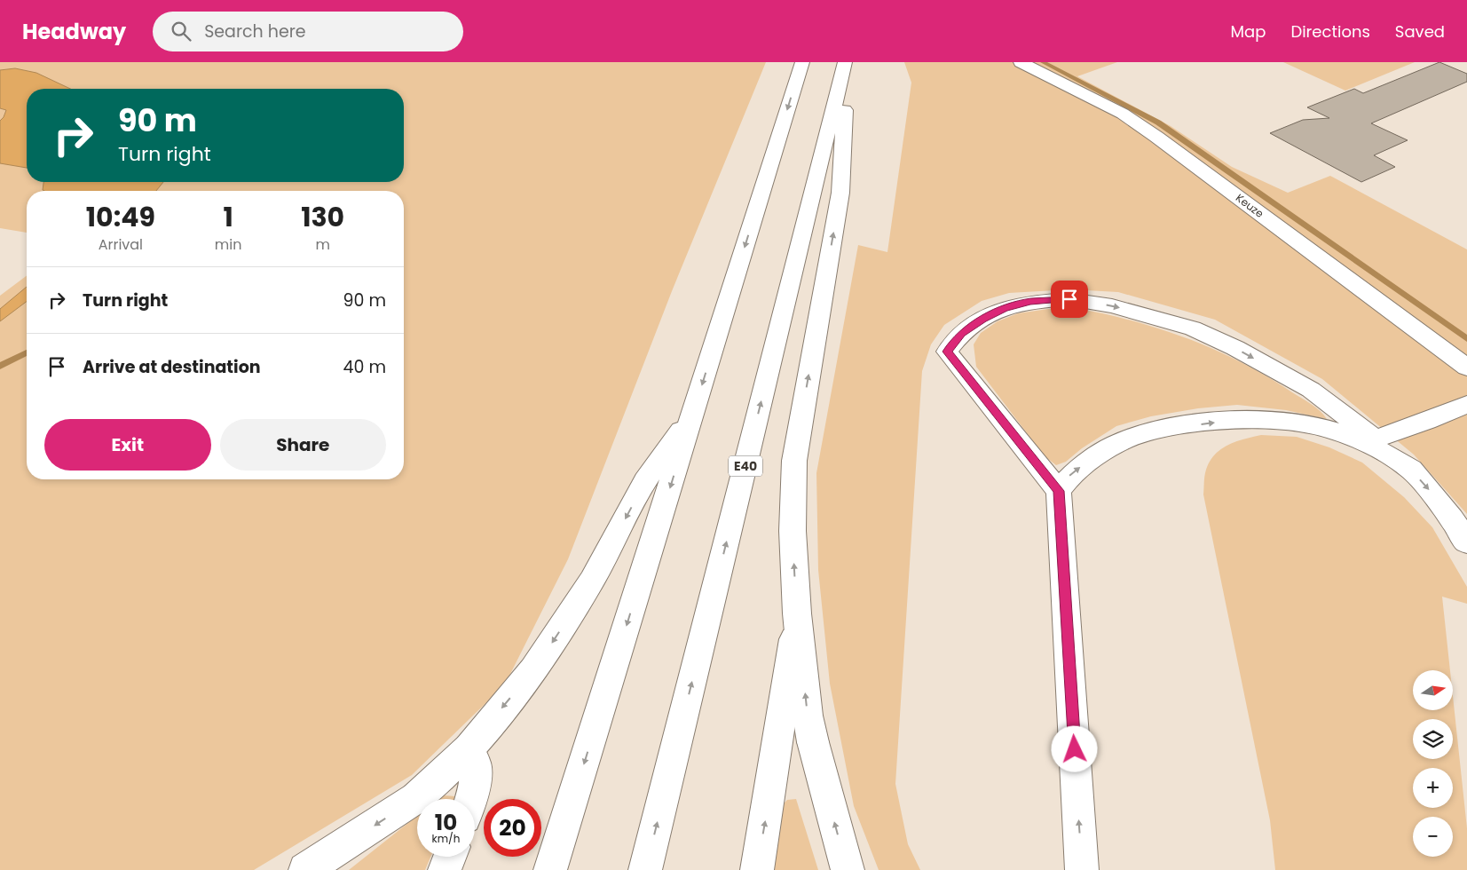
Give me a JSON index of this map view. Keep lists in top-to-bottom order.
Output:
{
  "streets": {
    "main road": ["Keuze", "E40"]
  },
  "north": "right",
  "page": {
    "header": "Headway",
    "search": "Search here",
    "nav": ["Map", "Directions", "Saved"],
    "turn": ["90 m", "Turn right"],
    "eta": [
      "10:49",
      "Arrival",
      "1",
      "min",
      "130",
      "m"
    ],
    "list": [
      {
        "name": "Turn right",
        "value": "90 m"
      },
      {
        "name": "Arrive at destination",
        "value": "40 m"
      }
    ],
    "buttons": ["Exit", "Share"],
    "map_buttons": ["+", "−"],
    "speed": "10 km/h",
    "limit": "20"
  }
}
